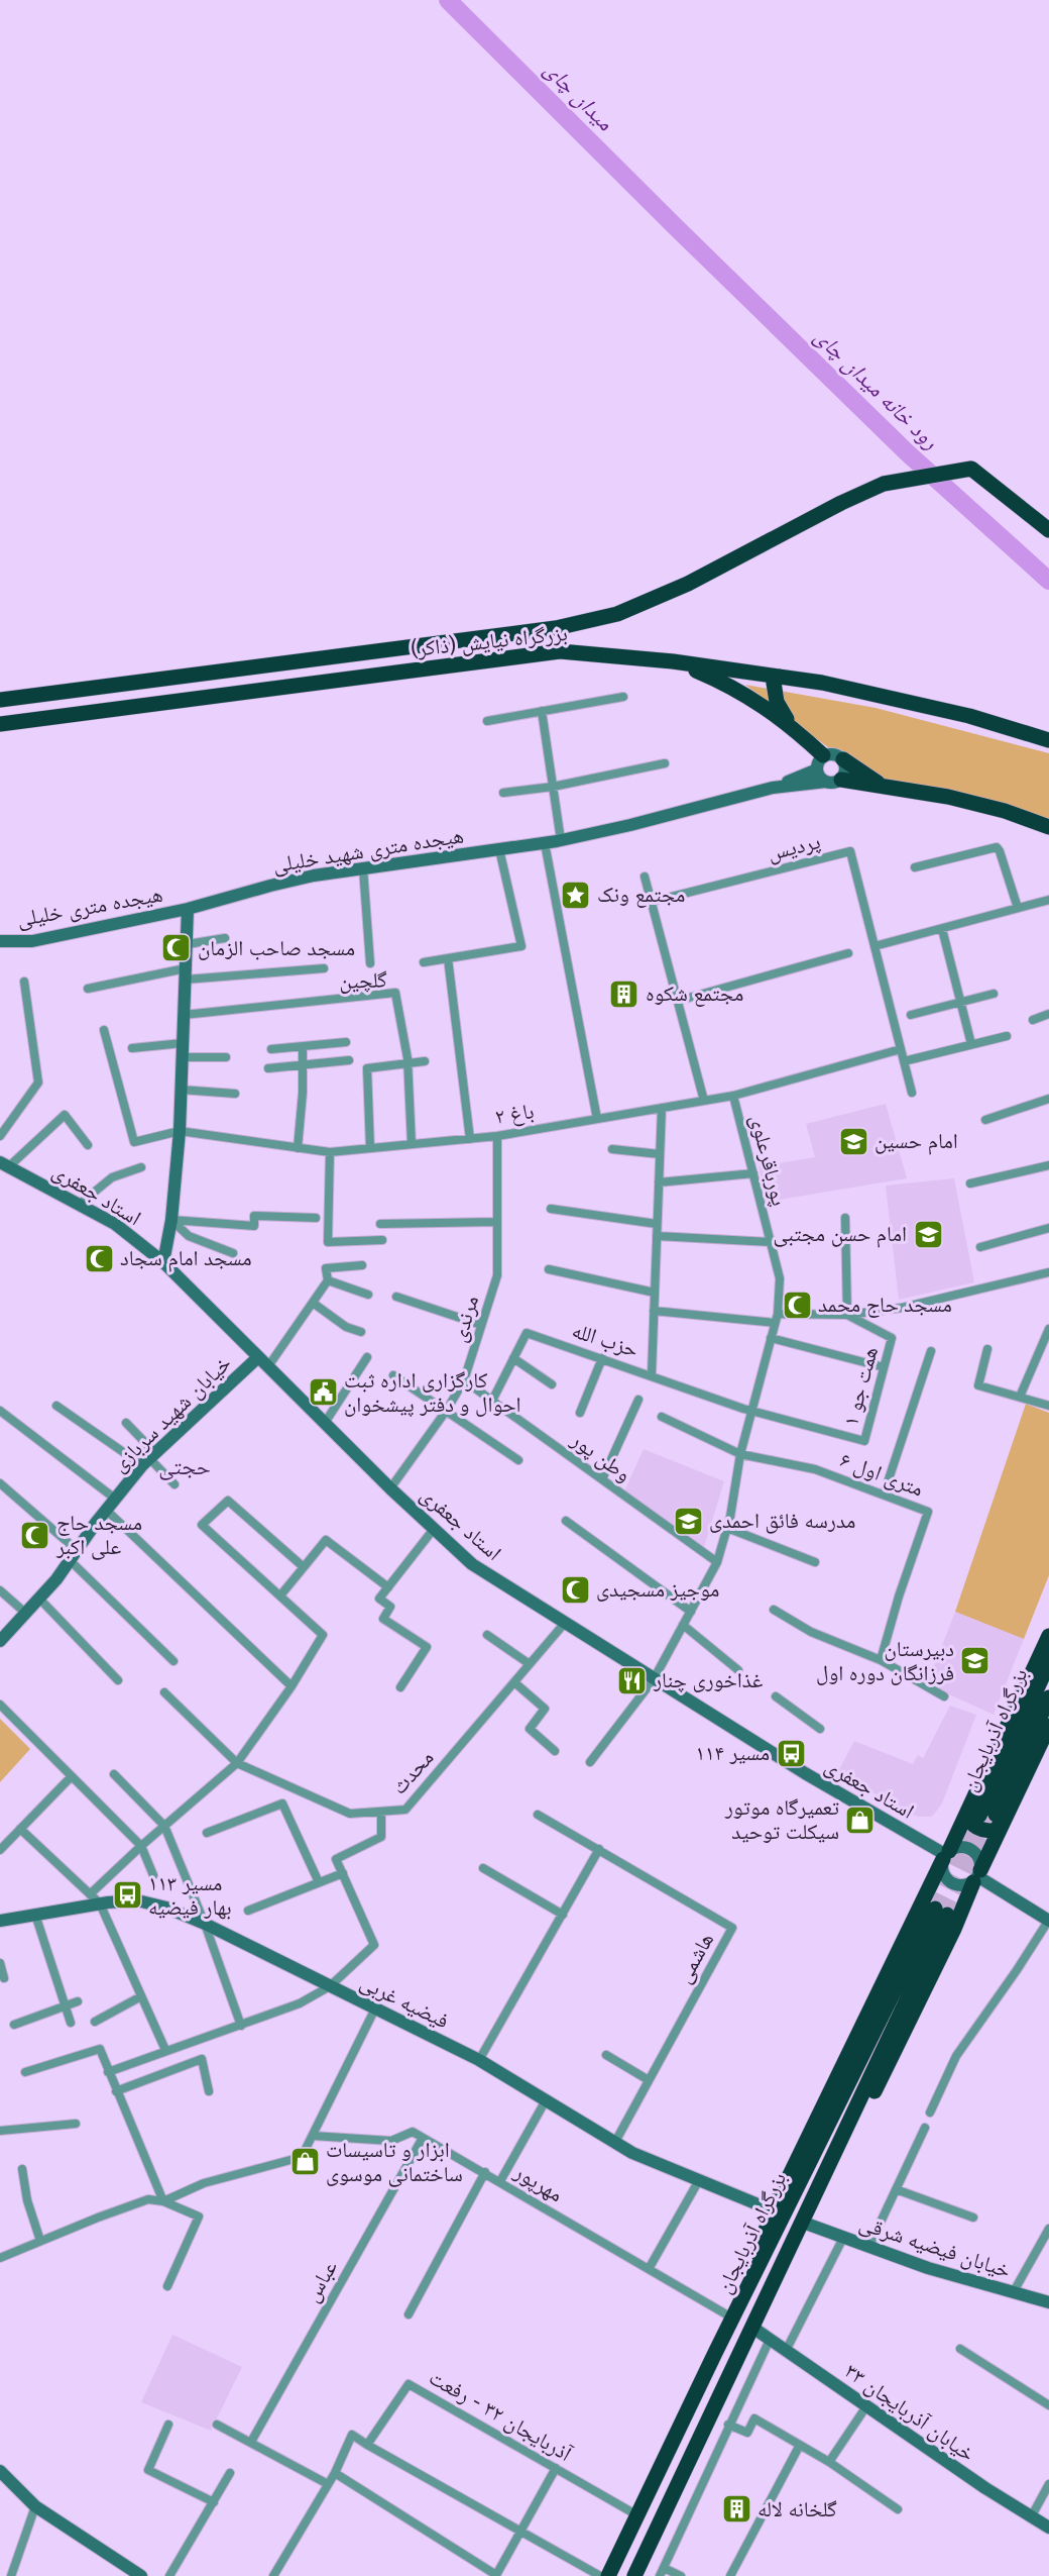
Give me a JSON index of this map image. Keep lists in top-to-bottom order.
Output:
{
  "streets": {
    "highway": ["بزرگراه نیایش (ذاکر)", "بزرگراه آذربایجان"],
    "main road": [
      "هیجده متری شهید خلیلی",
      "هیجده متری خلیلی",
      "استاد جعفری",
      "خیابان شهید سربازی",
      "فیضیه غربی",
      "خیابان فیضیه شرقی",
      "خیابان آذربایجان ۳۳"
    ],
    "street": [
      "پردیس",
      "گلچین",
      "باغ ۲",
      "پورباقرعلوی",
      "مرندی",
      "حزب الله",
      "همت جو ۱",
      "وطن پور",
      "۶ متری اول",
      "محدث",
      "هاشمی",
      "مهرپور",
      "عباس",
      "آذربایجان ۳۲ - رفعت"
    ]
  },
  "crossings": [
    ["هیجده متری شهید خلیلی", "هیجده متری خلیلی"],
    ["گلچین", "باغ ۲"],
    ["باغ ۲", "مرندی"],
    ["پورباقرعلوی", "استاد جعفری"],
    ["پورباقرعلوی", "حزب الله"],
    ["پورباقرعلوی", "همت جو ۱"],
    ["پورباقرعلوی", "وطن پور"],
    ["پورباقرعلوی", "۶ متری اول"],
    ["استاد جعفری", "مرندی"],
    ["استاد جعفری", "خیابان شهید سربازی"],
    ["استاد جعفری", "محدث"],
    ["مرندی", "وطن پور"],
    ["حزب الله", "همت جو ۱"],
    ["حزب الله", "وطن پور"],
    ["بزرگراه آذربایجان", "مهرپور"],
    ["بزرگراه آذربایجان", "خیابان آذربایجان ۳۳"],
    ["بزرگراه آذربایجان", "آذربایجان ۳۲ - رفعت"],
    ["هاشمی", "فیضیه غربی"],
    ["مهرپور", "عباس"]
  ],
  "districts": ["حجتی"],
  "water": ["میدان چای", "رود خانه میدان چای"],
  "places": {
    "place": ["مجتمع ونک"],
    "mosque": [
      "مسجد صاحب الزمان",
      "مسجد امام سجاد",
      "مسجد حاج محمد",
      "مسجد حاج علی اکبر",
      "موجیز مسجیدی"
    ],
    "building": ["مجتمع شکوه", "گلخانه لاله"],
    "school or university": [
      "امام حسین",
      "امام حسن مجتبی",
      "مدرسه فائق احمدی",
      "دبیرستان فرزانگان دوره اول"
    ],
    "public building": ["کارگزاری اداره ثبت احوال و دفتر پیشخوان"],
    "restaurant": ["غذاخوری چنار"],
    "bus stop": ["مسیر ۱۱۴", "مسیر ۱۱۳ بهار فیضیه"],
    "shop": ["تعمیرگاه موتور سیکلت توحید", "ابزار و تاسیسات ساختمانی موسوی"]
  }
}
